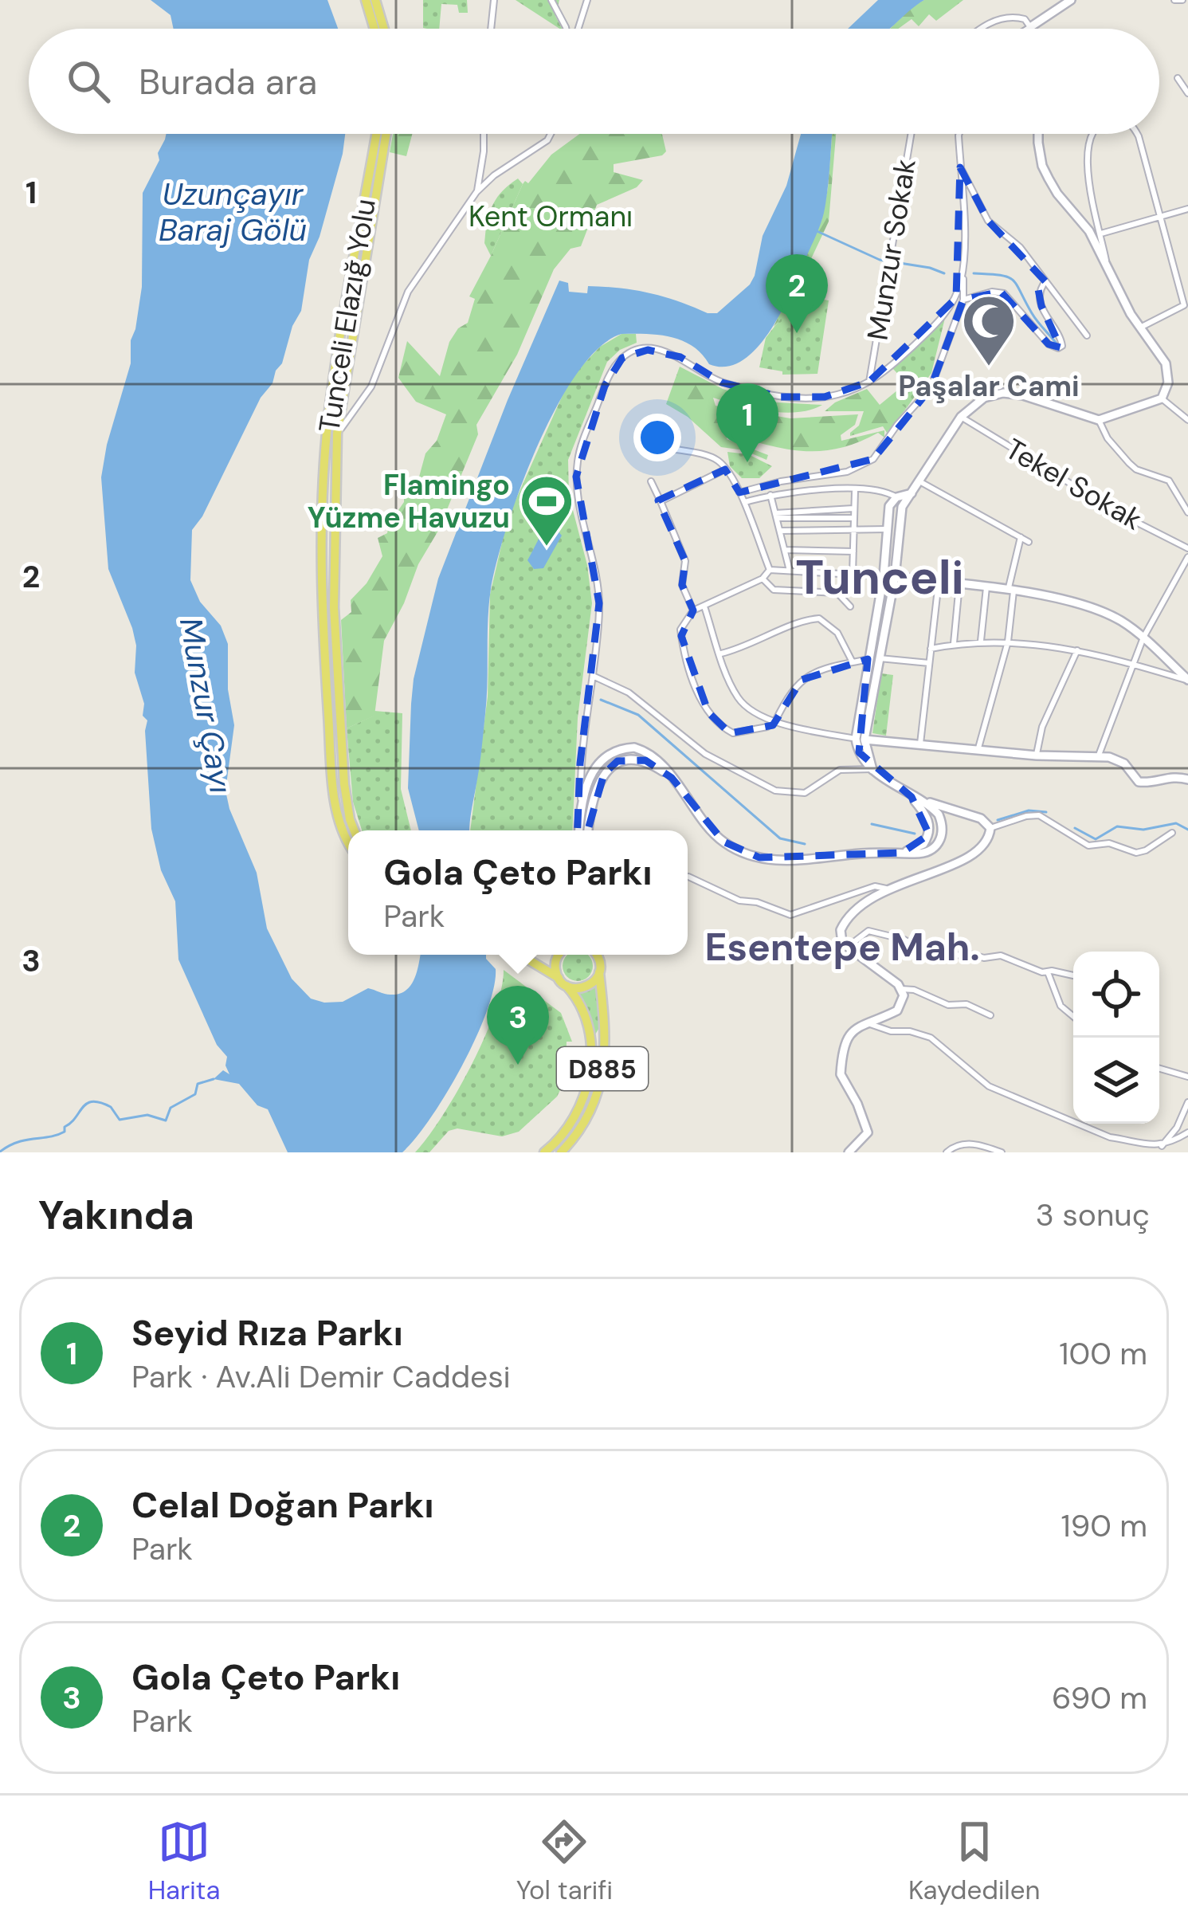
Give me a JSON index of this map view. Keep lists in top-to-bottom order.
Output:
{
  "streets": {
    "main road": ["Tunceli Elazığ Yolu", "D885"],
    "street": ["Munzur Sokak", "Tekel Sokak"]
  },
  "districts": ["Tunceli", "Esentepe Mah."],
  "water": ["Uzunçayır Baraj Gölü", "Munzur Çayı"],
  "parks": ["Kent Ormanı"],
  "places": {
    "mosque": ["Paşalar Cami"],
    "sports": ["Flamingo Yüzme Havuzu"]
  },
  "page": {
    "search": "Burada ara",
    "pins": ["2", "1", "3"],
    "popup": ["Gola Çeto Parkı", "Park"],
    "heading": ["Yakında", "3 sonuç"],
    "list": [
      {
        "mark": "1",
        "name": "Seyid Rıza Parkı",
        "note": "Park · Av.Ali Demir Caddesi",
        "value": "100 m"
      },
      {
        "mark": "2",
        "name": "Celal Doğan Parkı",
        "note": "Park",
        "value": "190 m"
      },
      {
        "mark": "3",
        "name": "Gola Çeto Parkı",
        "note": "Park",
        "value": "690 m"
      }
    ],
    "nav": ["Harita", "Yol tarifi", "Kaydedilen"]
  },
  "grid": {
    "rows": ["1", "2", "3"]
  }
}
